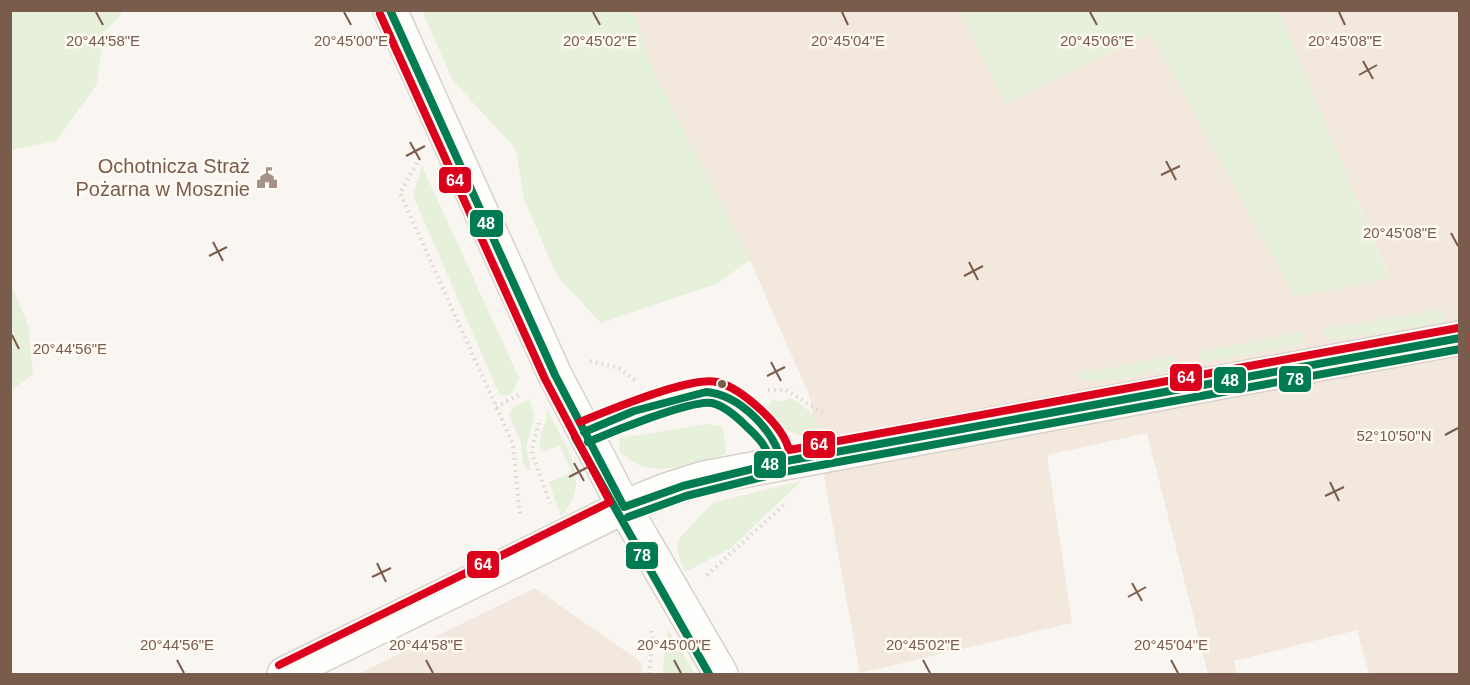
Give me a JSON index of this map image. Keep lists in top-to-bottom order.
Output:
{
  "places": {
    "public building": ["Ochotnicza Straż Pożarna w Mosznie"]
  },
  "lines": ["transit line 48", "transit line 64", "transit line 78"],
  "coordinates": [
    "20°44'58\"E",
    "20°45'00\"E",
    "20°45'02\"E",
    "20°45'04\"E",
    "20°45'06\"E",
    "20°45'08\"E",
    "20°44'56\"E",
    "52°10'50\"N"
  ]
}
